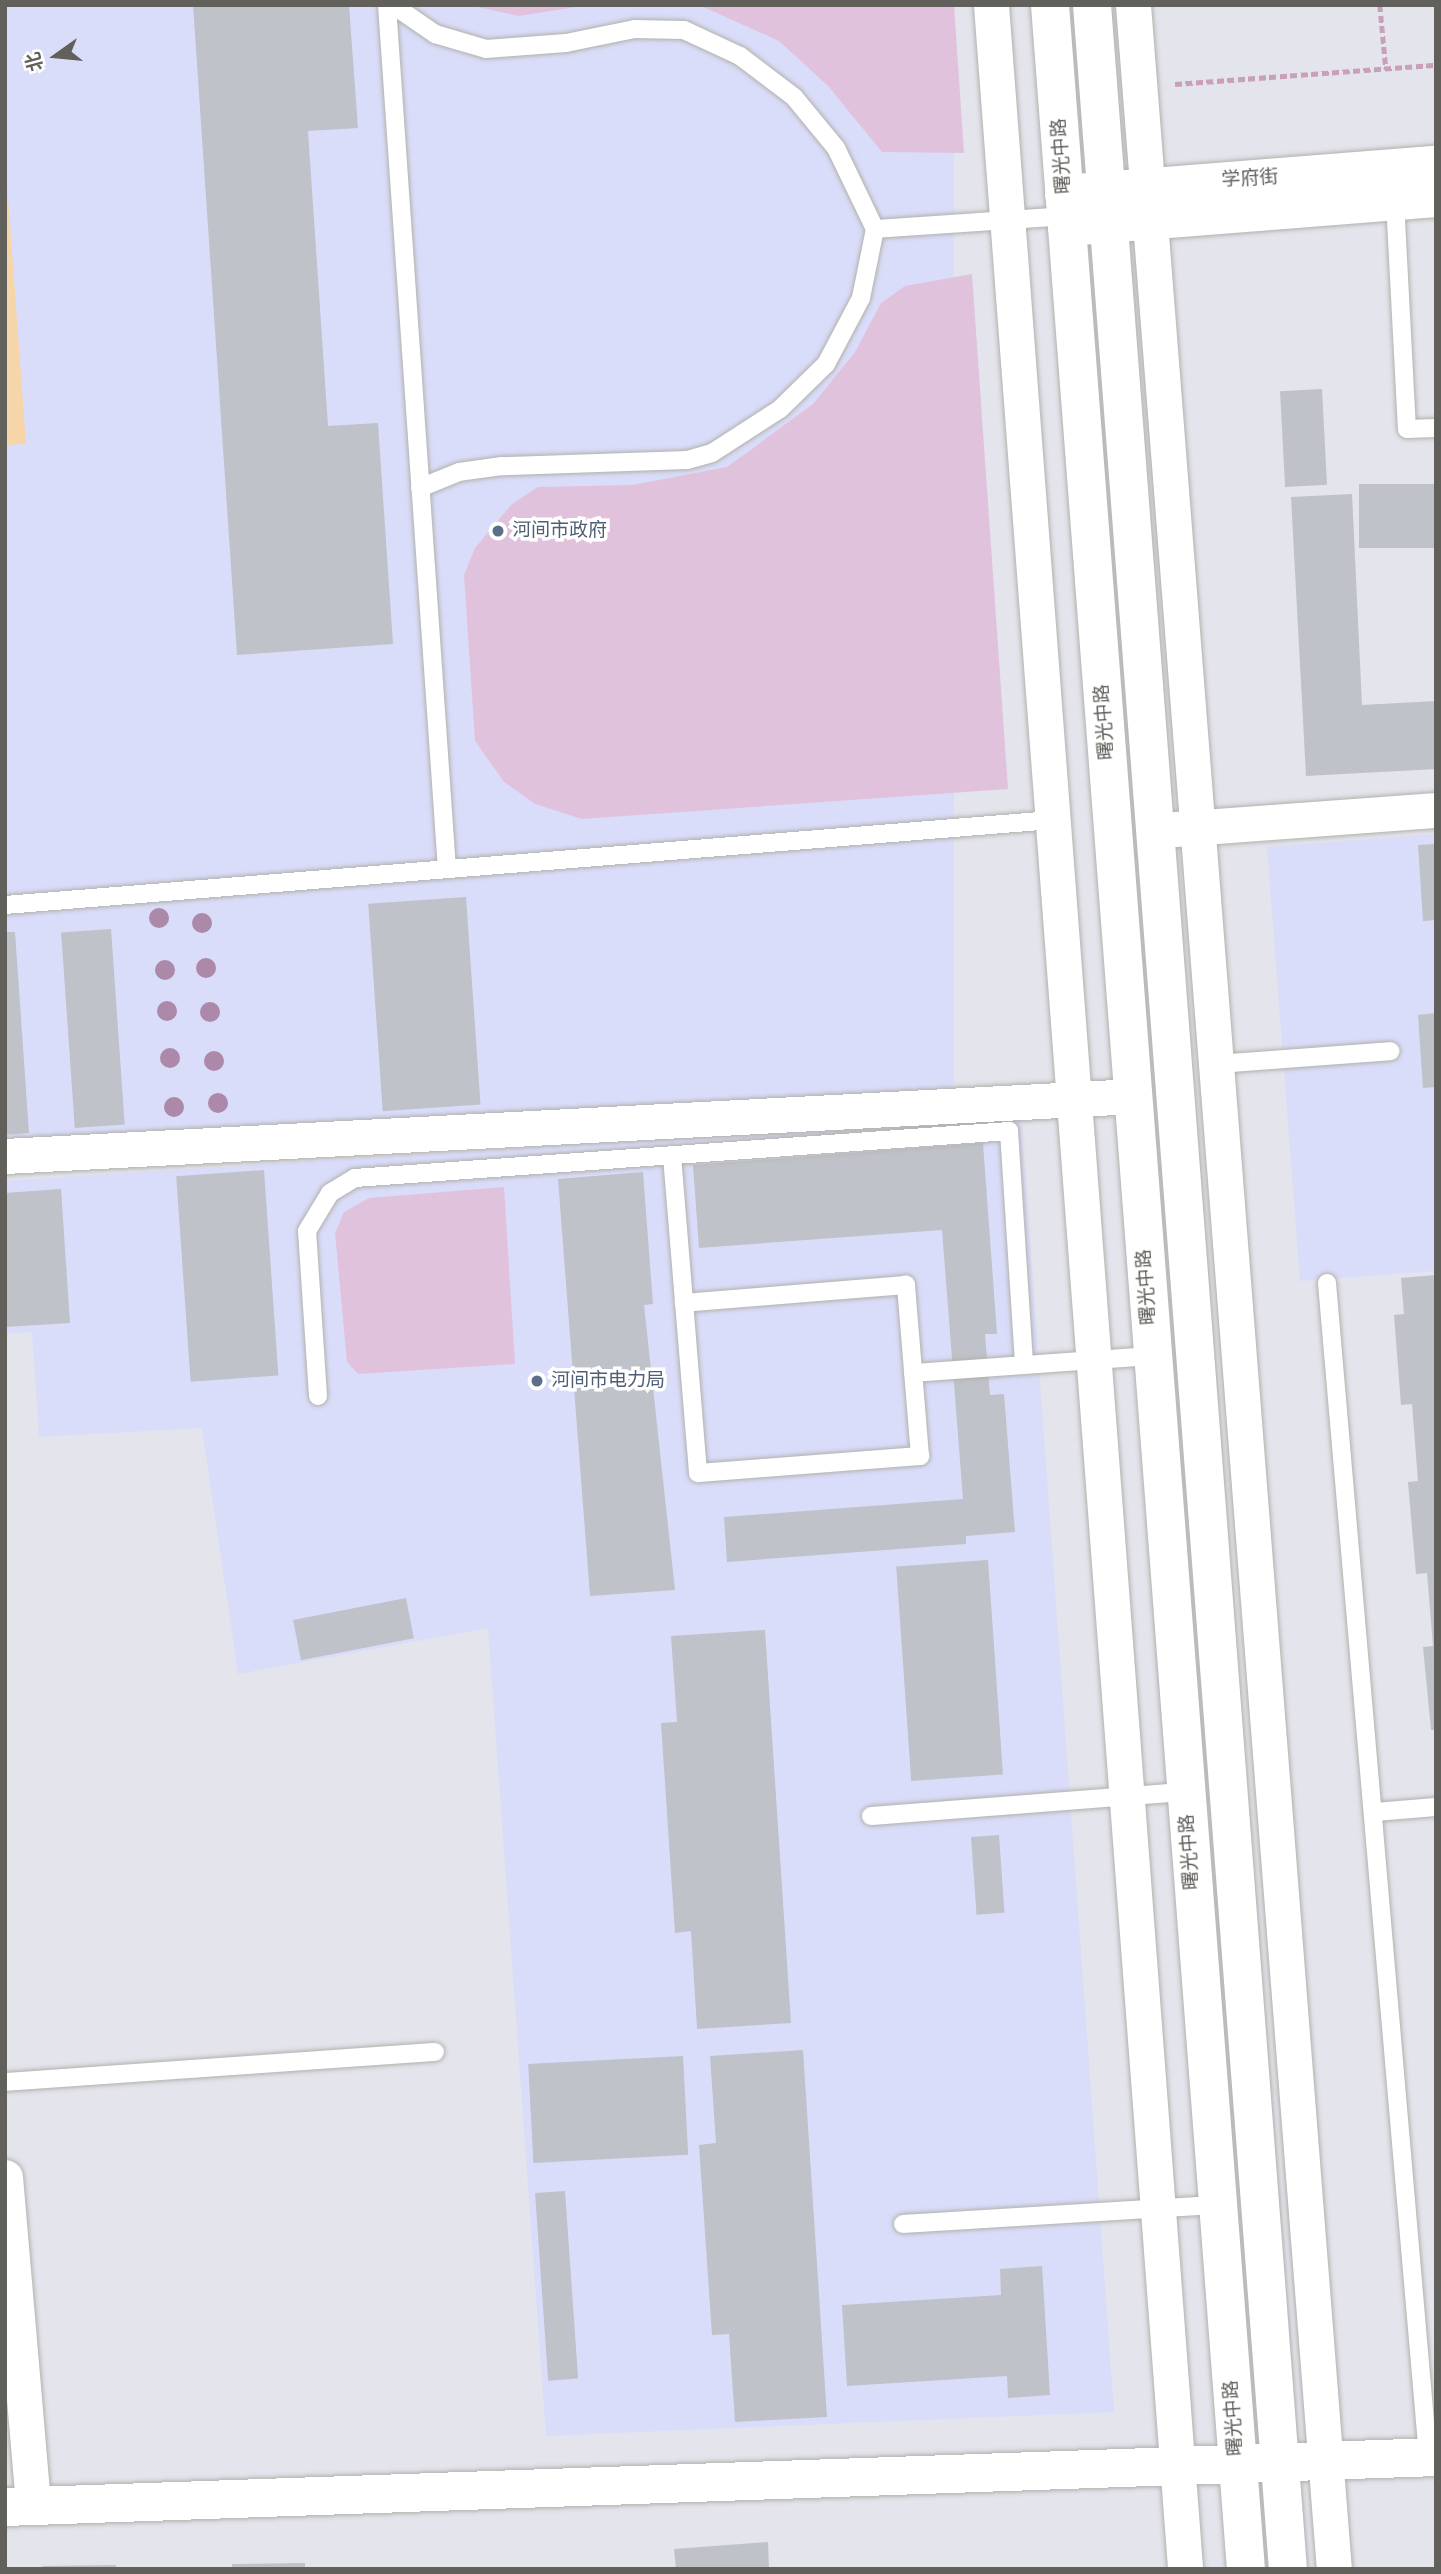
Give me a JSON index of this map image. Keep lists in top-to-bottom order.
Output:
{
  "streets": {
    "main road": ["曙光中路", "学府街"]
  },
  "crossings": [
    ["曙光中路", "学府街"]
  ],
  "places": ["河间市政府", "河间市电力局"],
  "north": "left"
}
